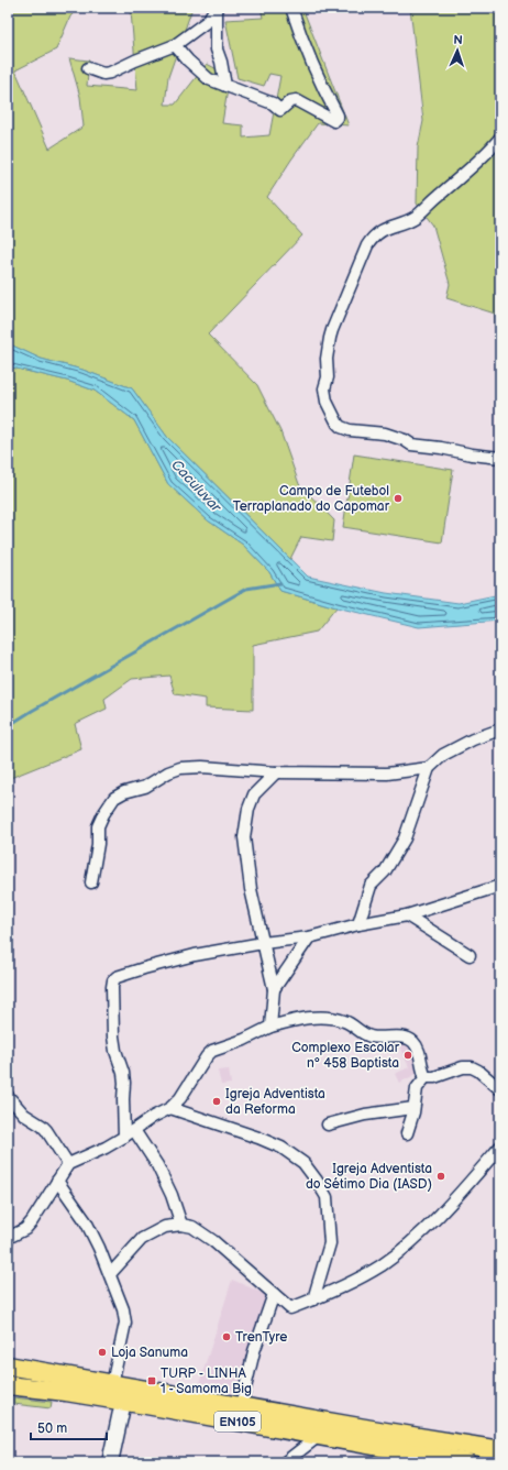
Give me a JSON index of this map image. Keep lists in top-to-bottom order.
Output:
{
  "streets": {
    "main road": ["EN105"]
  },
  "water": ["Caculuvar"],
  "places": {
    "other": [
      "Campo de Futebol Terraplanado do Capomar",
      "Complexo Escolar nº 458 Baptista",
      "Igreja Adventista da Reforma",
      "Igreja Adventista do Sétimo Dia (IASD)",
      "TrenTyre",
      "Loja Sanuma"
    ],
    "transit": ["TURP - LINHA 1 - Samoma Big"]
  },
  "scale_bar": "50 m",
  "north": "top"
}
